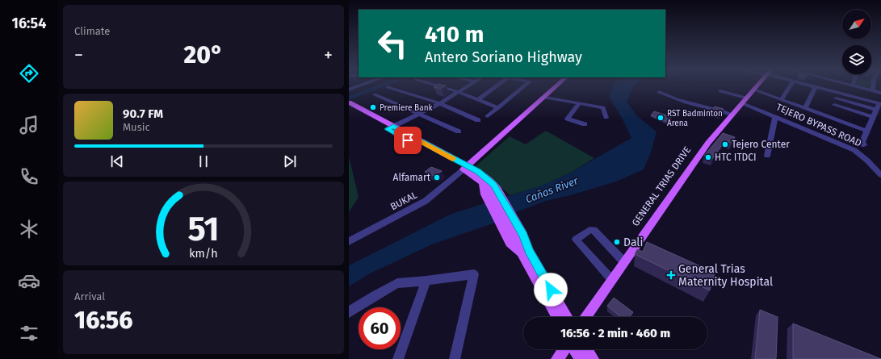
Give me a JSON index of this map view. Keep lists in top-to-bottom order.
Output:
{
  "streets": {
    "main road": ["GENERAL TRIAS DRIVE"],
    "street": ["TEJERO BYPASS ROAD", "BUKAL"]
  },
  "crossings": [
    ["TEJERO BYPASS ROAD", "GENERAL TRIAS DRIVE"]
  ],
  "water": ["Cañas River"],
  "places": {
    "other": [
      "Premiere Bank",
      "RST Badminton Arena",
      "Tejero Center",
      "HTC ITDCI",
      "Alfamart",
      "Dali"
    ],
    "health": ["General Trias Maternity Hospital"]
  },
  "north": "top right",
  "page": {
    "tabs": "16:54",
    "tile": [
      "Climate",
      ["Arrival", "16:56"]
    ],
    "turn": ["410 m", "Antero Soriano Highway"],
    "heat": ["−", "20°", "+"],
    "song": ["90.7 FM", "Music"],
    "limit": "60",
    "trip": "16:56 · 2 min · 460 m",
    "gauge": ["51", "km/h"]
  }
}
